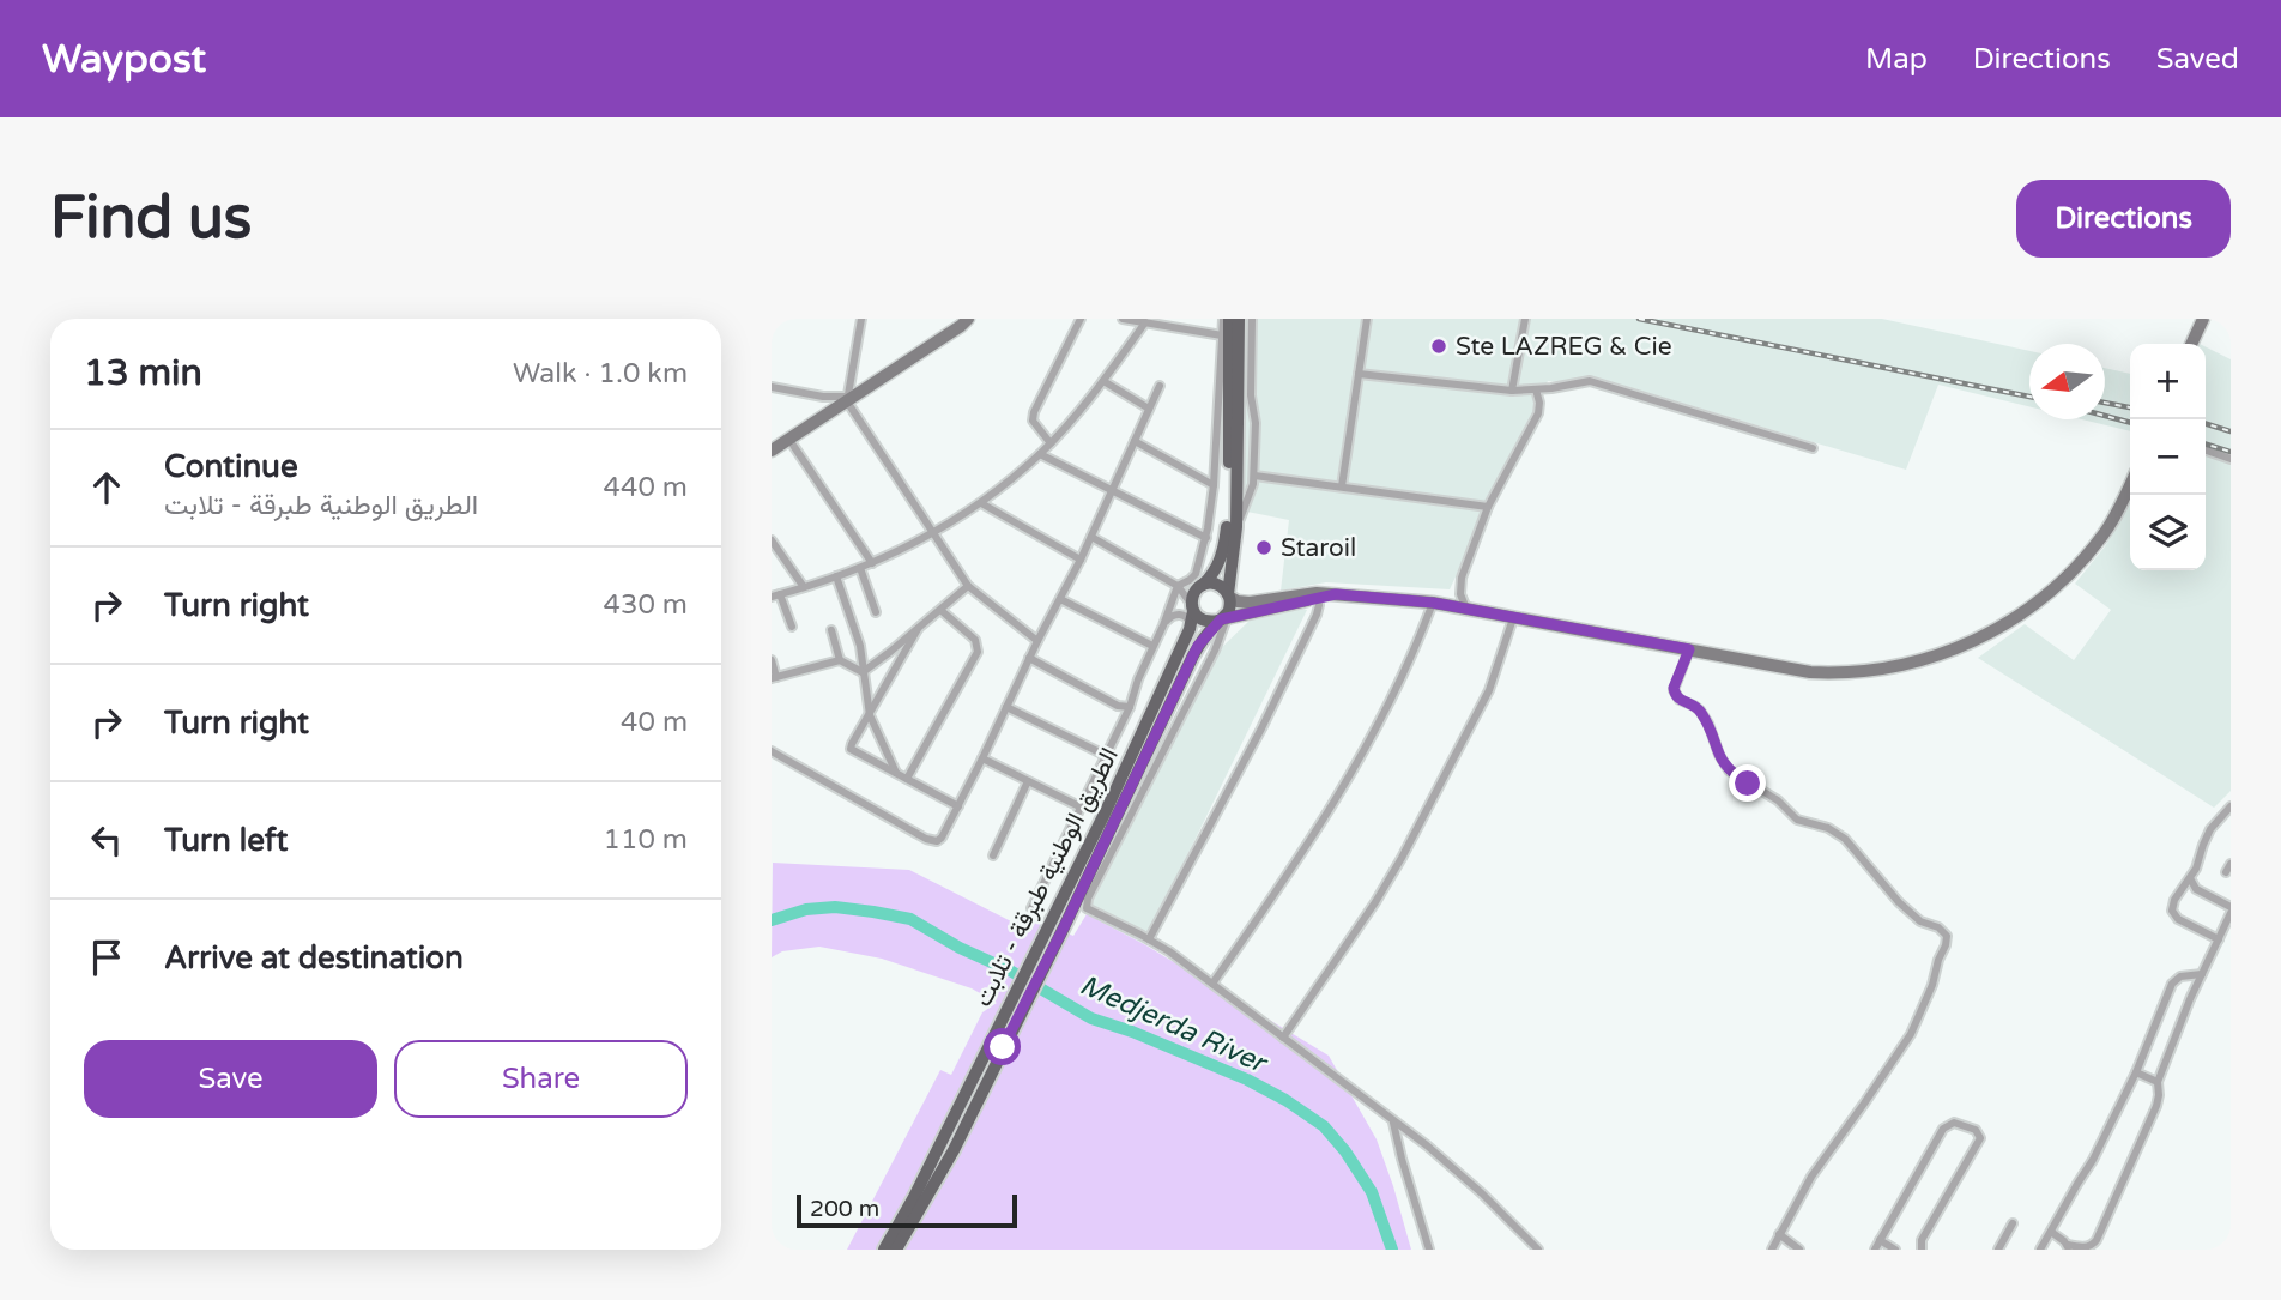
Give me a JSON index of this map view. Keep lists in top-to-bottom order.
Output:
{
  "streets": {
    "main road": ["الطريق الوطنية طبرقة - تلابت"]
  },
  "water": ["Medjerda River"],
  "places": ["Ste LAZREG & Cie", "Staroil"],
  "scale_bar": "200 m",
  "north": "left",
  "page": {
    "header": "Waypost",
    "nav": ["Map", "Directions", "Saved"],
    "buttons": [
      "Directions",
      ["Save", "Share"]
    ],
    "title": "Find us",
    "heading": ["13 min", "Walk · 1.0 km"],
    "map_buttons": ["+", "−"],
    "list": [
      ["Continue", "الطريق الوطنية طبرقة - تلابت", "440 m"],
      ["Turn right", "430 m"],
      ["Turn right", "40 m"],
      ["Turn left", "110 m"],
      "Arrive at destination"
    ],
    "scale": "200 m"
  }
}
